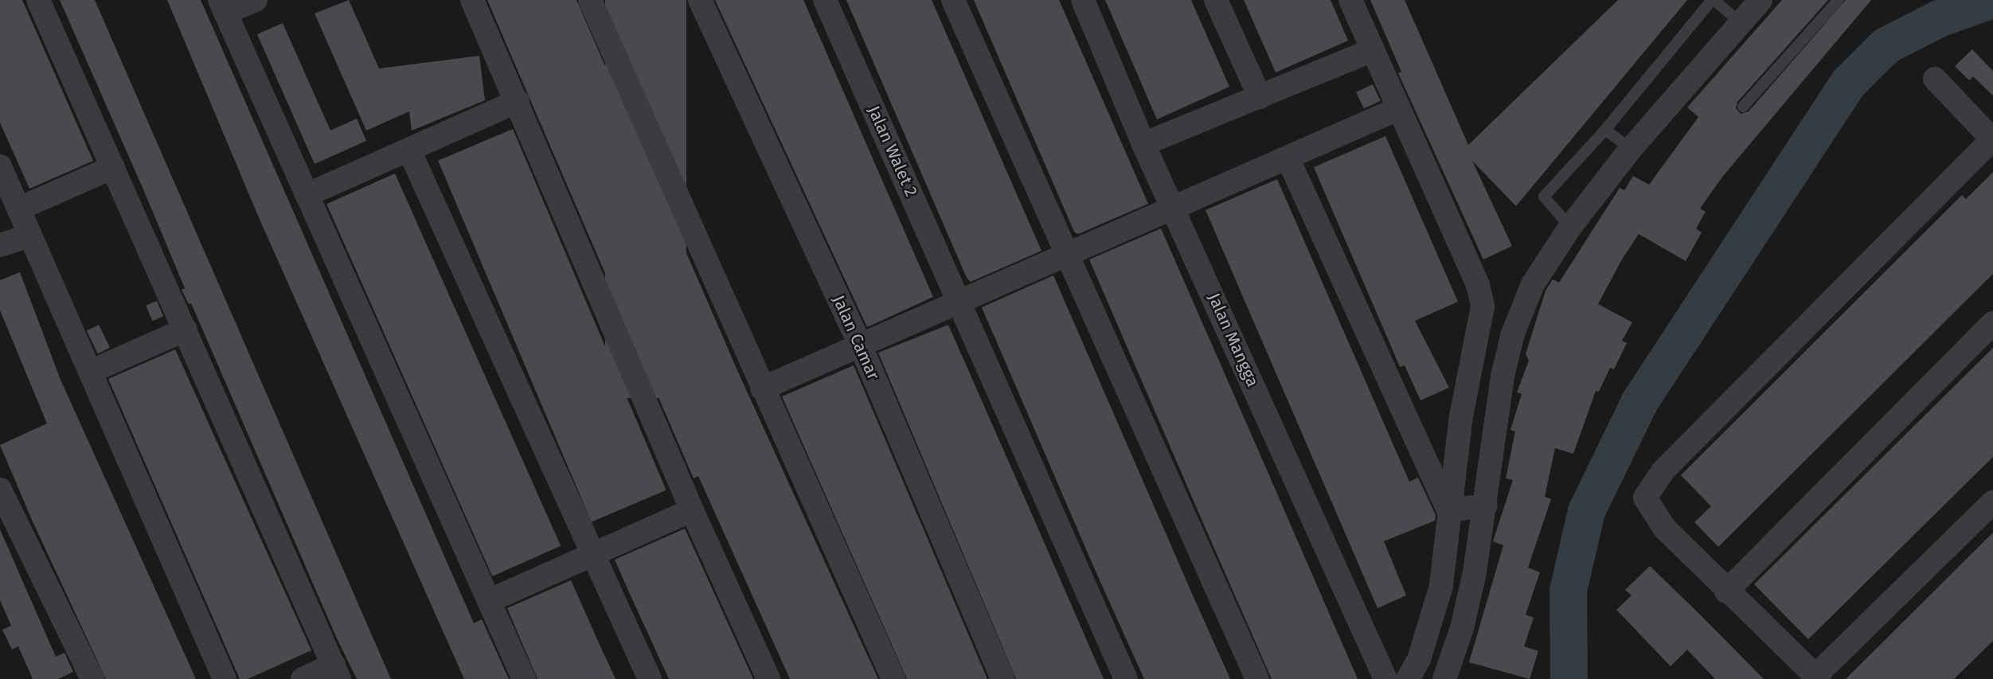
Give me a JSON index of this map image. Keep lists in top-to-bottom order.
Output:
{
  "streets": {
    "street": ["Jalan Walet 2", "Jalan Camar", "Jalan Mangga"]
  }
}
